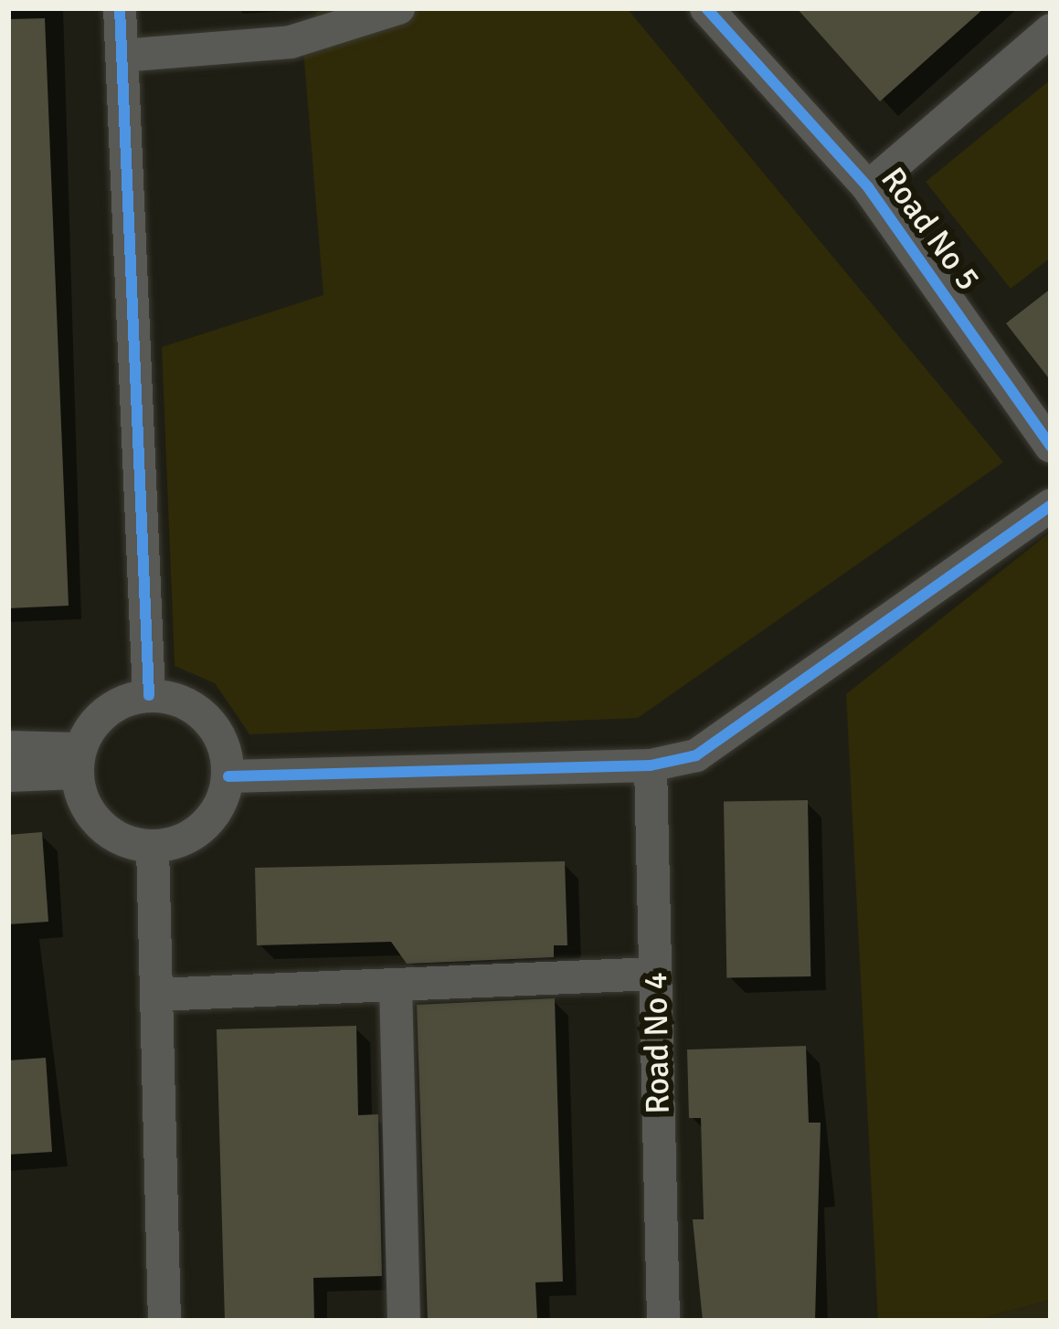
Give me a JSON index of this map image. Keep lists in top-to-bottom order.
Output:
{
  "streets": {
    "street": ["Road No 5", "Road No 4"]
  }
}
